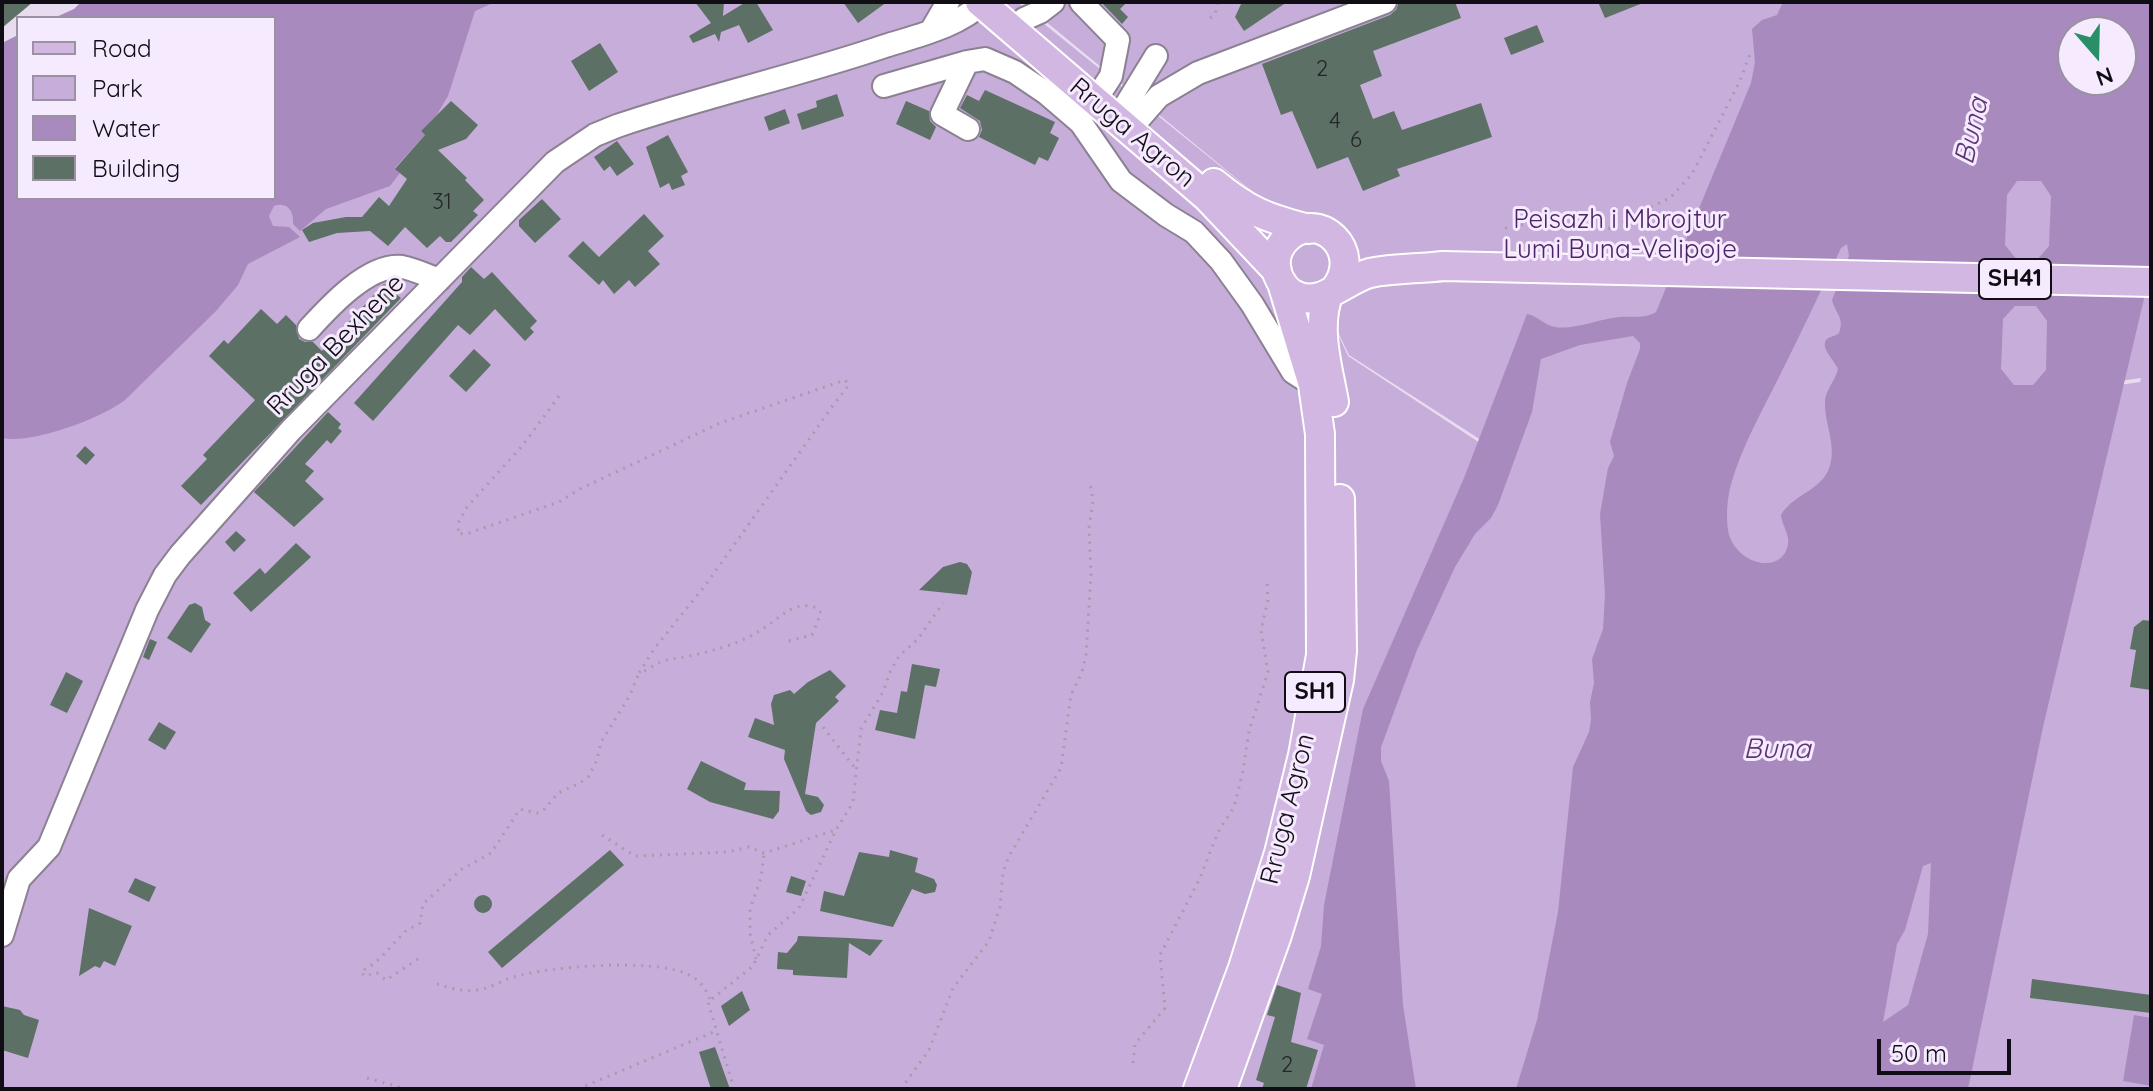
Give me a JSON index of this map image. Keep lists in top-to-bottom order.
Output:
{
  "streets": {
    "main road": ["Rruga Agron", "SH41", "SH1"],
    "street": ["Rruga Bexhene"]
  },
  "crossings": [
    ["Rruga Agron", "SH41"],
    ["Rruga Agron", "Rruga Bexhene"]
  ],
  "water": ["Buna"],
  "parks": ["Peisazh i Mbrojtur Lumi Buna-Velipoje"],
  "house_numbers": [
    "2",
    "4",
    "6",
    "31",
    "2"
  ],
  "legend": [
    "Road",
    "Park",
    "Water",
    "Building"
  ],
  "scale_bar": "50 m",
  "north": "bottom"
}
